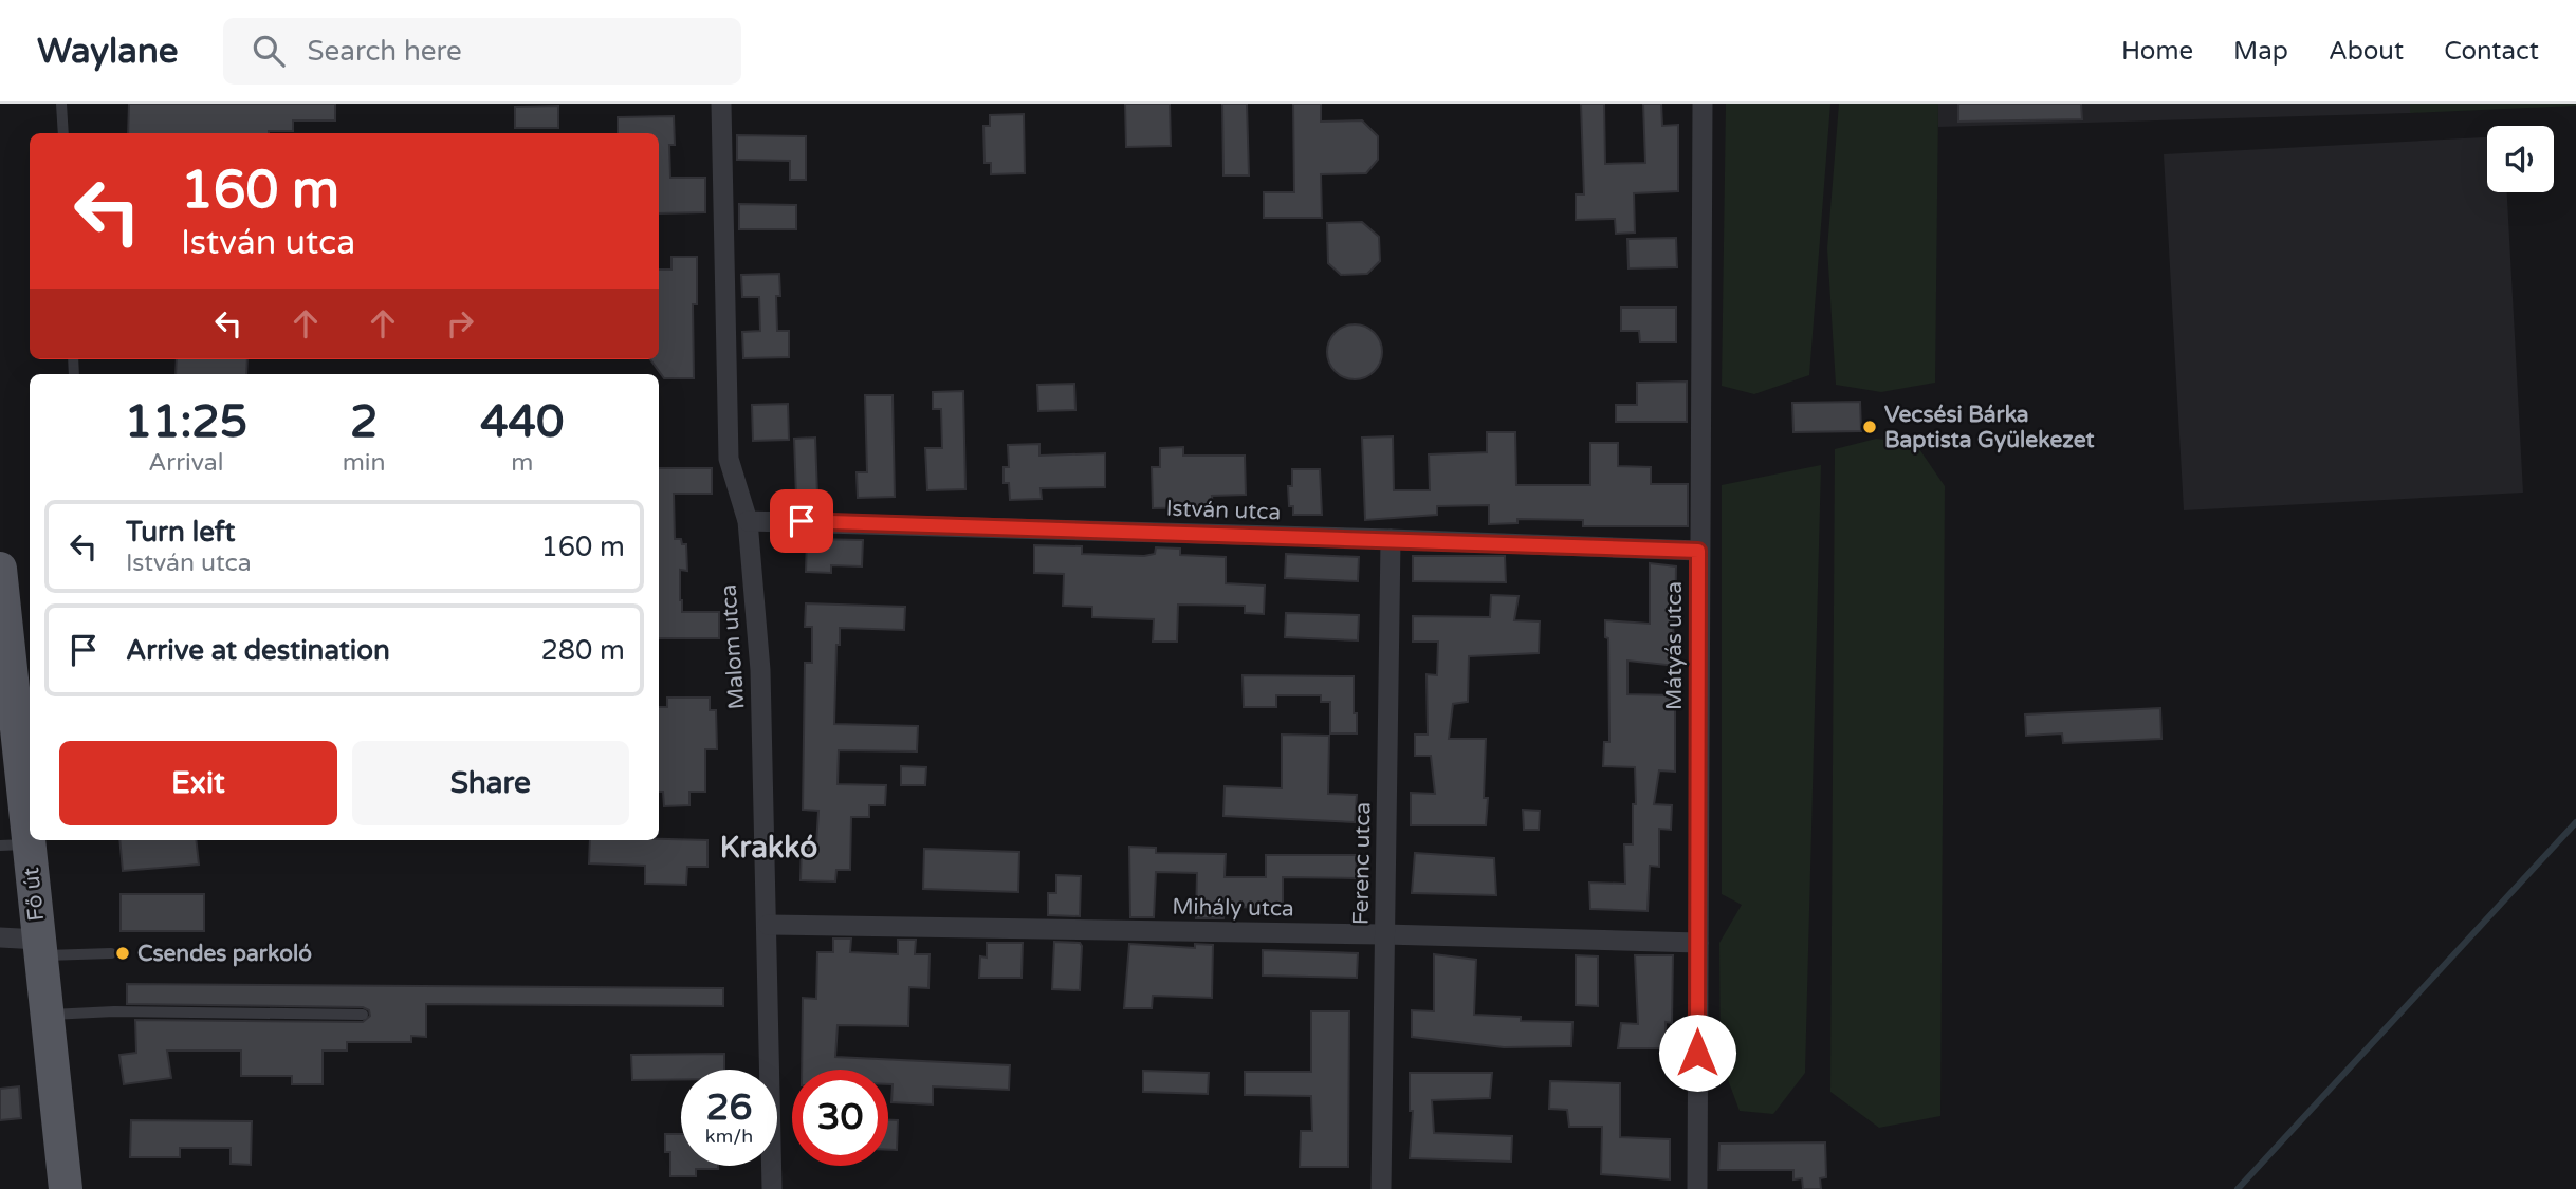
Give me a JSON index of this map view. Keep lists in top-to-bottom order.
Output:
{
  "streets": {
    "main road": ["Fő út"],
    "street": [
      "István utca",
      "Mátyás utca",
      "Malom utca",
      "Ferenc utca",
      "Mihály utca"
    ]
  },
  "crossings": [
    ["István utca", "Mátyás utca"],
    ["István utca", "Malom utca"],
    ["István utca", "Ferenc utca"],
    ["Mátyás utca", "Mihály utca"],
    ["Malom utca", "Mihály utca"],
    ["Ferenc utca", "Mihály utca"]
  ],
  "districts": ["Krakkó"],
  "places": ["Vecsési Bárka Baptista Gyülekezet", "Csendes parkoló"],
  "page": {
    "header": "Waylane",
    "search": "Search here",
    "nav": [
      "Home",
      "Map",
      "About",
      "Contact"
    ],
    "turn": ["160 m", "István utca"],
    "eta": [
      "11:25",
      "Arrival",
      "2",
      "min",
      "440",
      "m"
    ],
    "list": [
      {
        "name": "Turn left",
        "note": "István utca",
        "value": "160 m"
      },
      {
        "name": "Arrive at destination",
        "value": "280 m"
      }
    ],
    "buttons": ["Exit", "Share"],
    "speed": "26 km/h",
    "limit": "30"
  }
}
